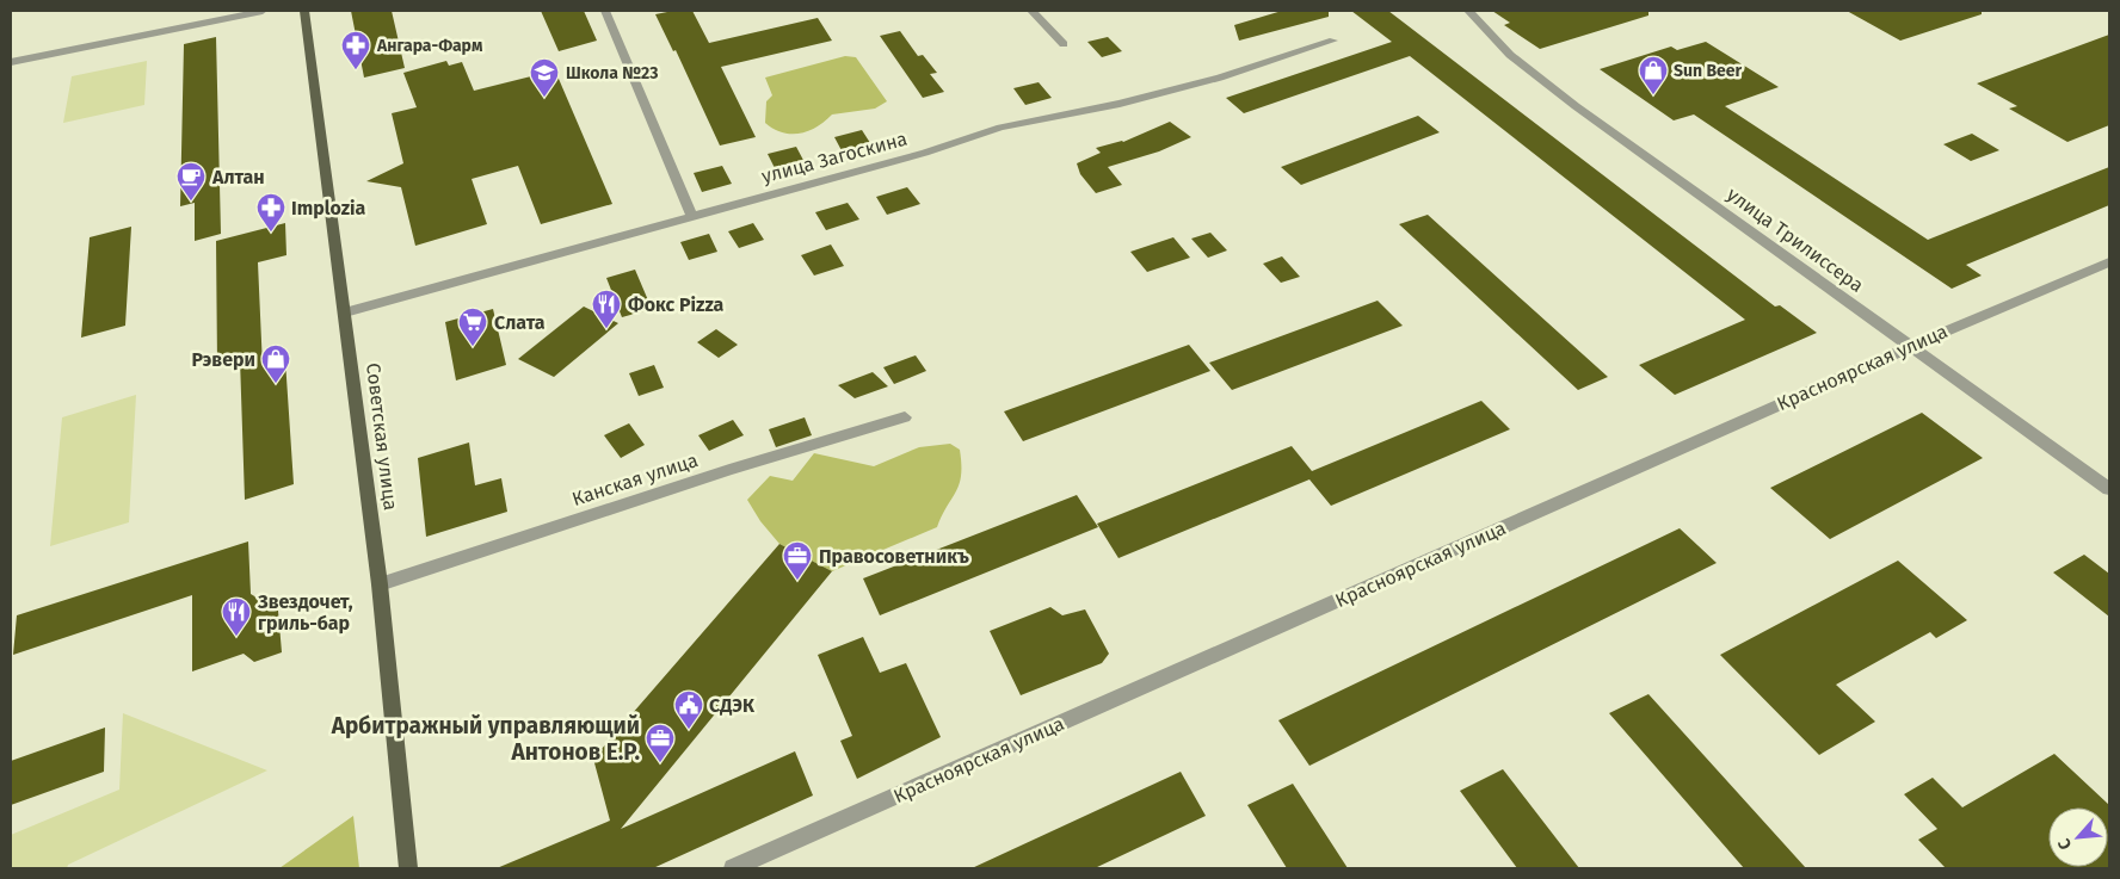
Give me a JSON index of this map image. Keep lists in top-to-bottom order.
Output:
{
  "streets": {
    "main road": ["Советская улица"],
    "street": [
      "улица Загоскина",
      "улица Трилиссера",
      "Красноярская улица",
      "Канская улица"
    ]
  },
  "crossings": [
    ["улица Загоскина", "Советская улица"],
    ["улица Трилиссера", "Красноярская улица"],
    ["Советская улица", "Канская улица"]
  ],
  "places": {
    "pharmacy": ["Ангара-Фарм", "Implozia"],
    "shop": ["Sun Beer", "Рэвери"],
    "school or university": ["Школа №23"],
    "cafe": ["Алтан"],
    "restaurant": ["Фокс Pizza", "Звездочет, гриль-бар"],
    "supermarket": ["Слата"],
    "office": ["Правосоветникъ", "Арбитражный управляющий Антонов Е.Р."],
    "public building": ["СДЭК"]
  },
  "north": "bottom left"
}
